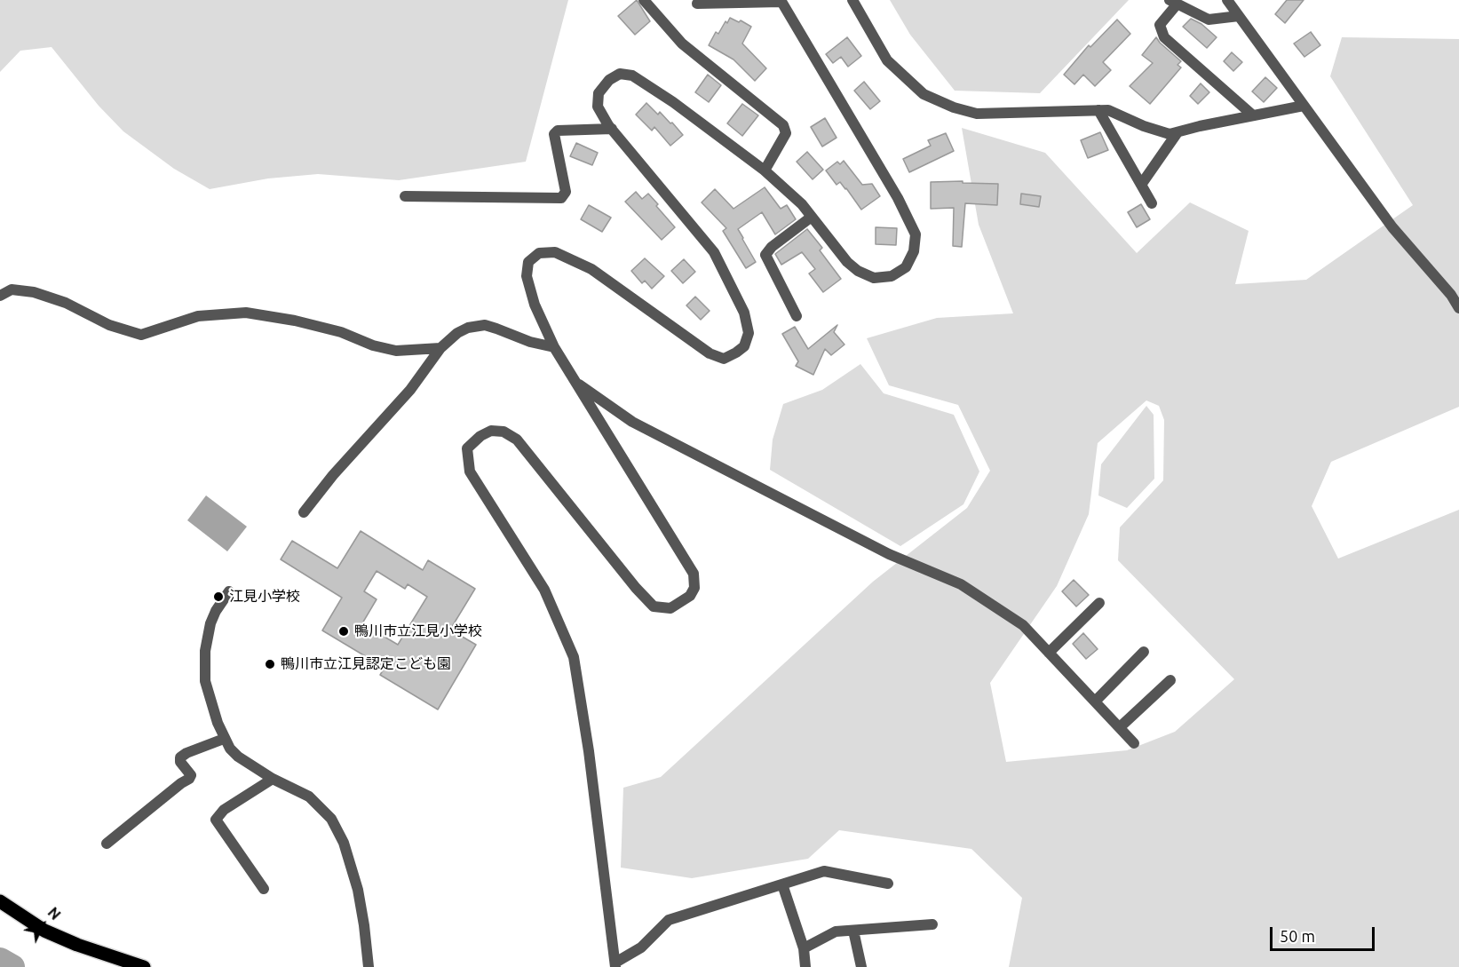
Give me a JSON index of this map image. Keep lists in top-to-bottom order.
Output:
{
  "places": ["江見小学校", "鴨川市立江見小学校", "鴨川市立江見認定こども園"],
  "scale_bar": "50 m",
  "north": "top right"
}
